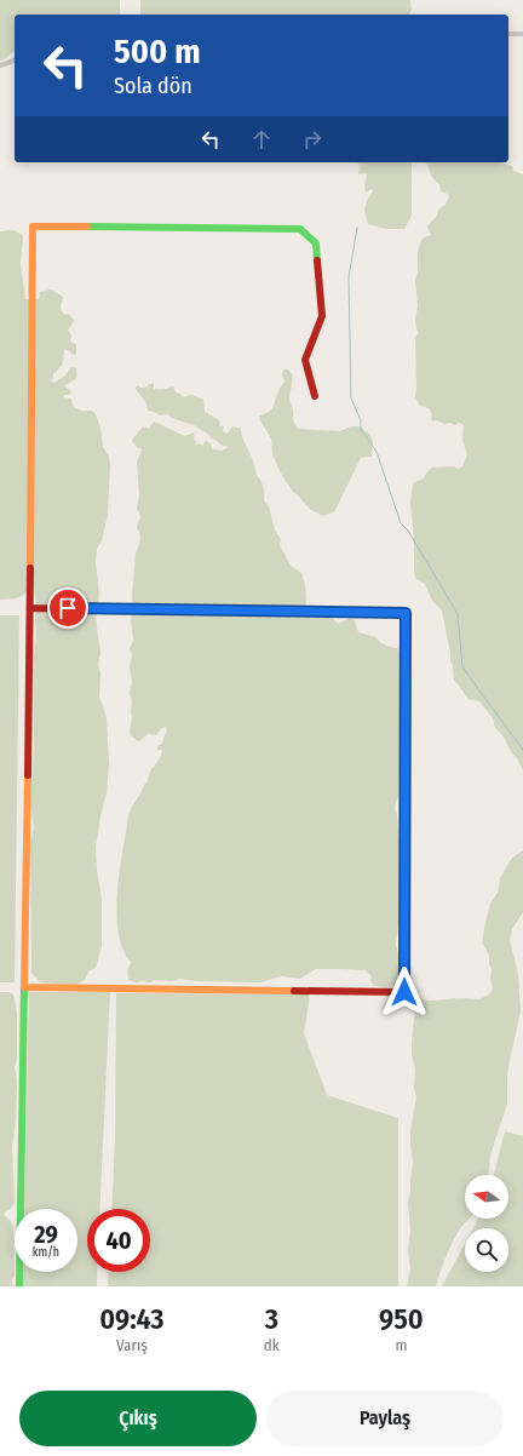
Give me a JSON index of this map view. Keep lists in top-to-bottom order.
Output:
{
  "north": "left",
  "page": {
    "turn": ["500 m", "Sola dön"],
    "speed": "29 km/h",
    "limit": "40",
    "eta": [
      "09:43",
      "Varış",
      "3",
      "dk",
      "950",
      "m"
    ],
    "buttons": ["Çıkış", "Paylaş"]
  }
}
